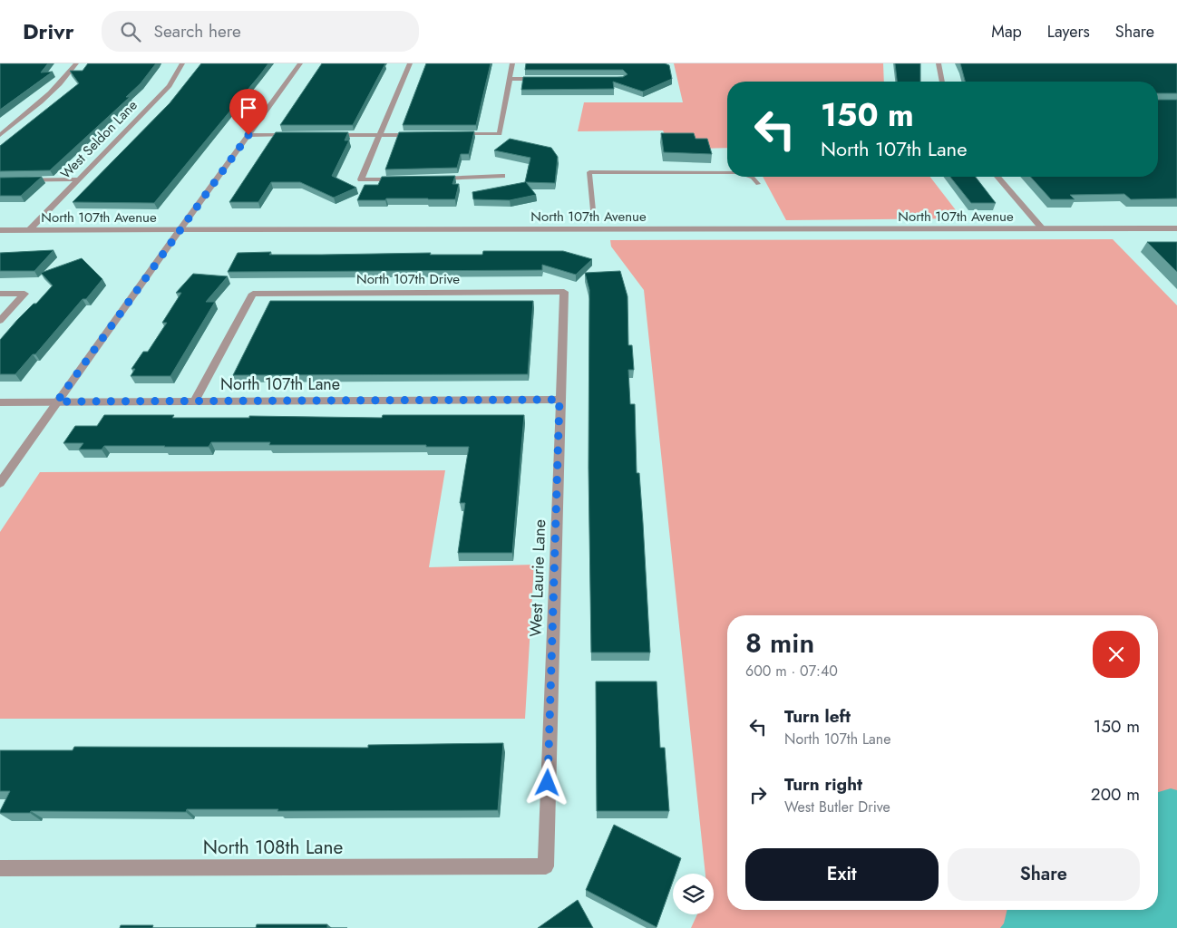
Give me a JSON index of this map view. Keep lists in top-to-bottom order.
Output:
{
  "streets": {
    "street": [
      "West Seldon Lane",
      "North 107th Avenue",
      "North 107th Drive",
      "North 107th Lane",
      "West Laurie Lane",
      "North 108th Lane"
    ]
  },
  "crossings": [
    ["West Seldon Lane", "North 107th Avenue"],
    ["North 107th Drive", "North 107th Lane"],
    ["North 107th Drive", "West Laurie Lane"],
    ["North 107th Lane", "West Laurie Lane"],
    ["West Laurie Lane", "North 108th Lane"]
  ],
  "page": {
    "header": "Drivr",
    "search": "Search here",
    "nav": ["Map", "Layers", "Share"],
    "turn": ["150 m", "North 107th Lane"],
    "heading": ["8 min", "600 m · 07:40"],
    "list": [
      {
        "name": "Turn left",
        "note": "North 107th Lane",
        "value": "150 m"
      },
      {
        "name": "Turn right",
        "note": "West Butler Drive",
        "value": "200 m"
      }
    ],
    "buttons": ["Exit", "Share"]
  }
}
